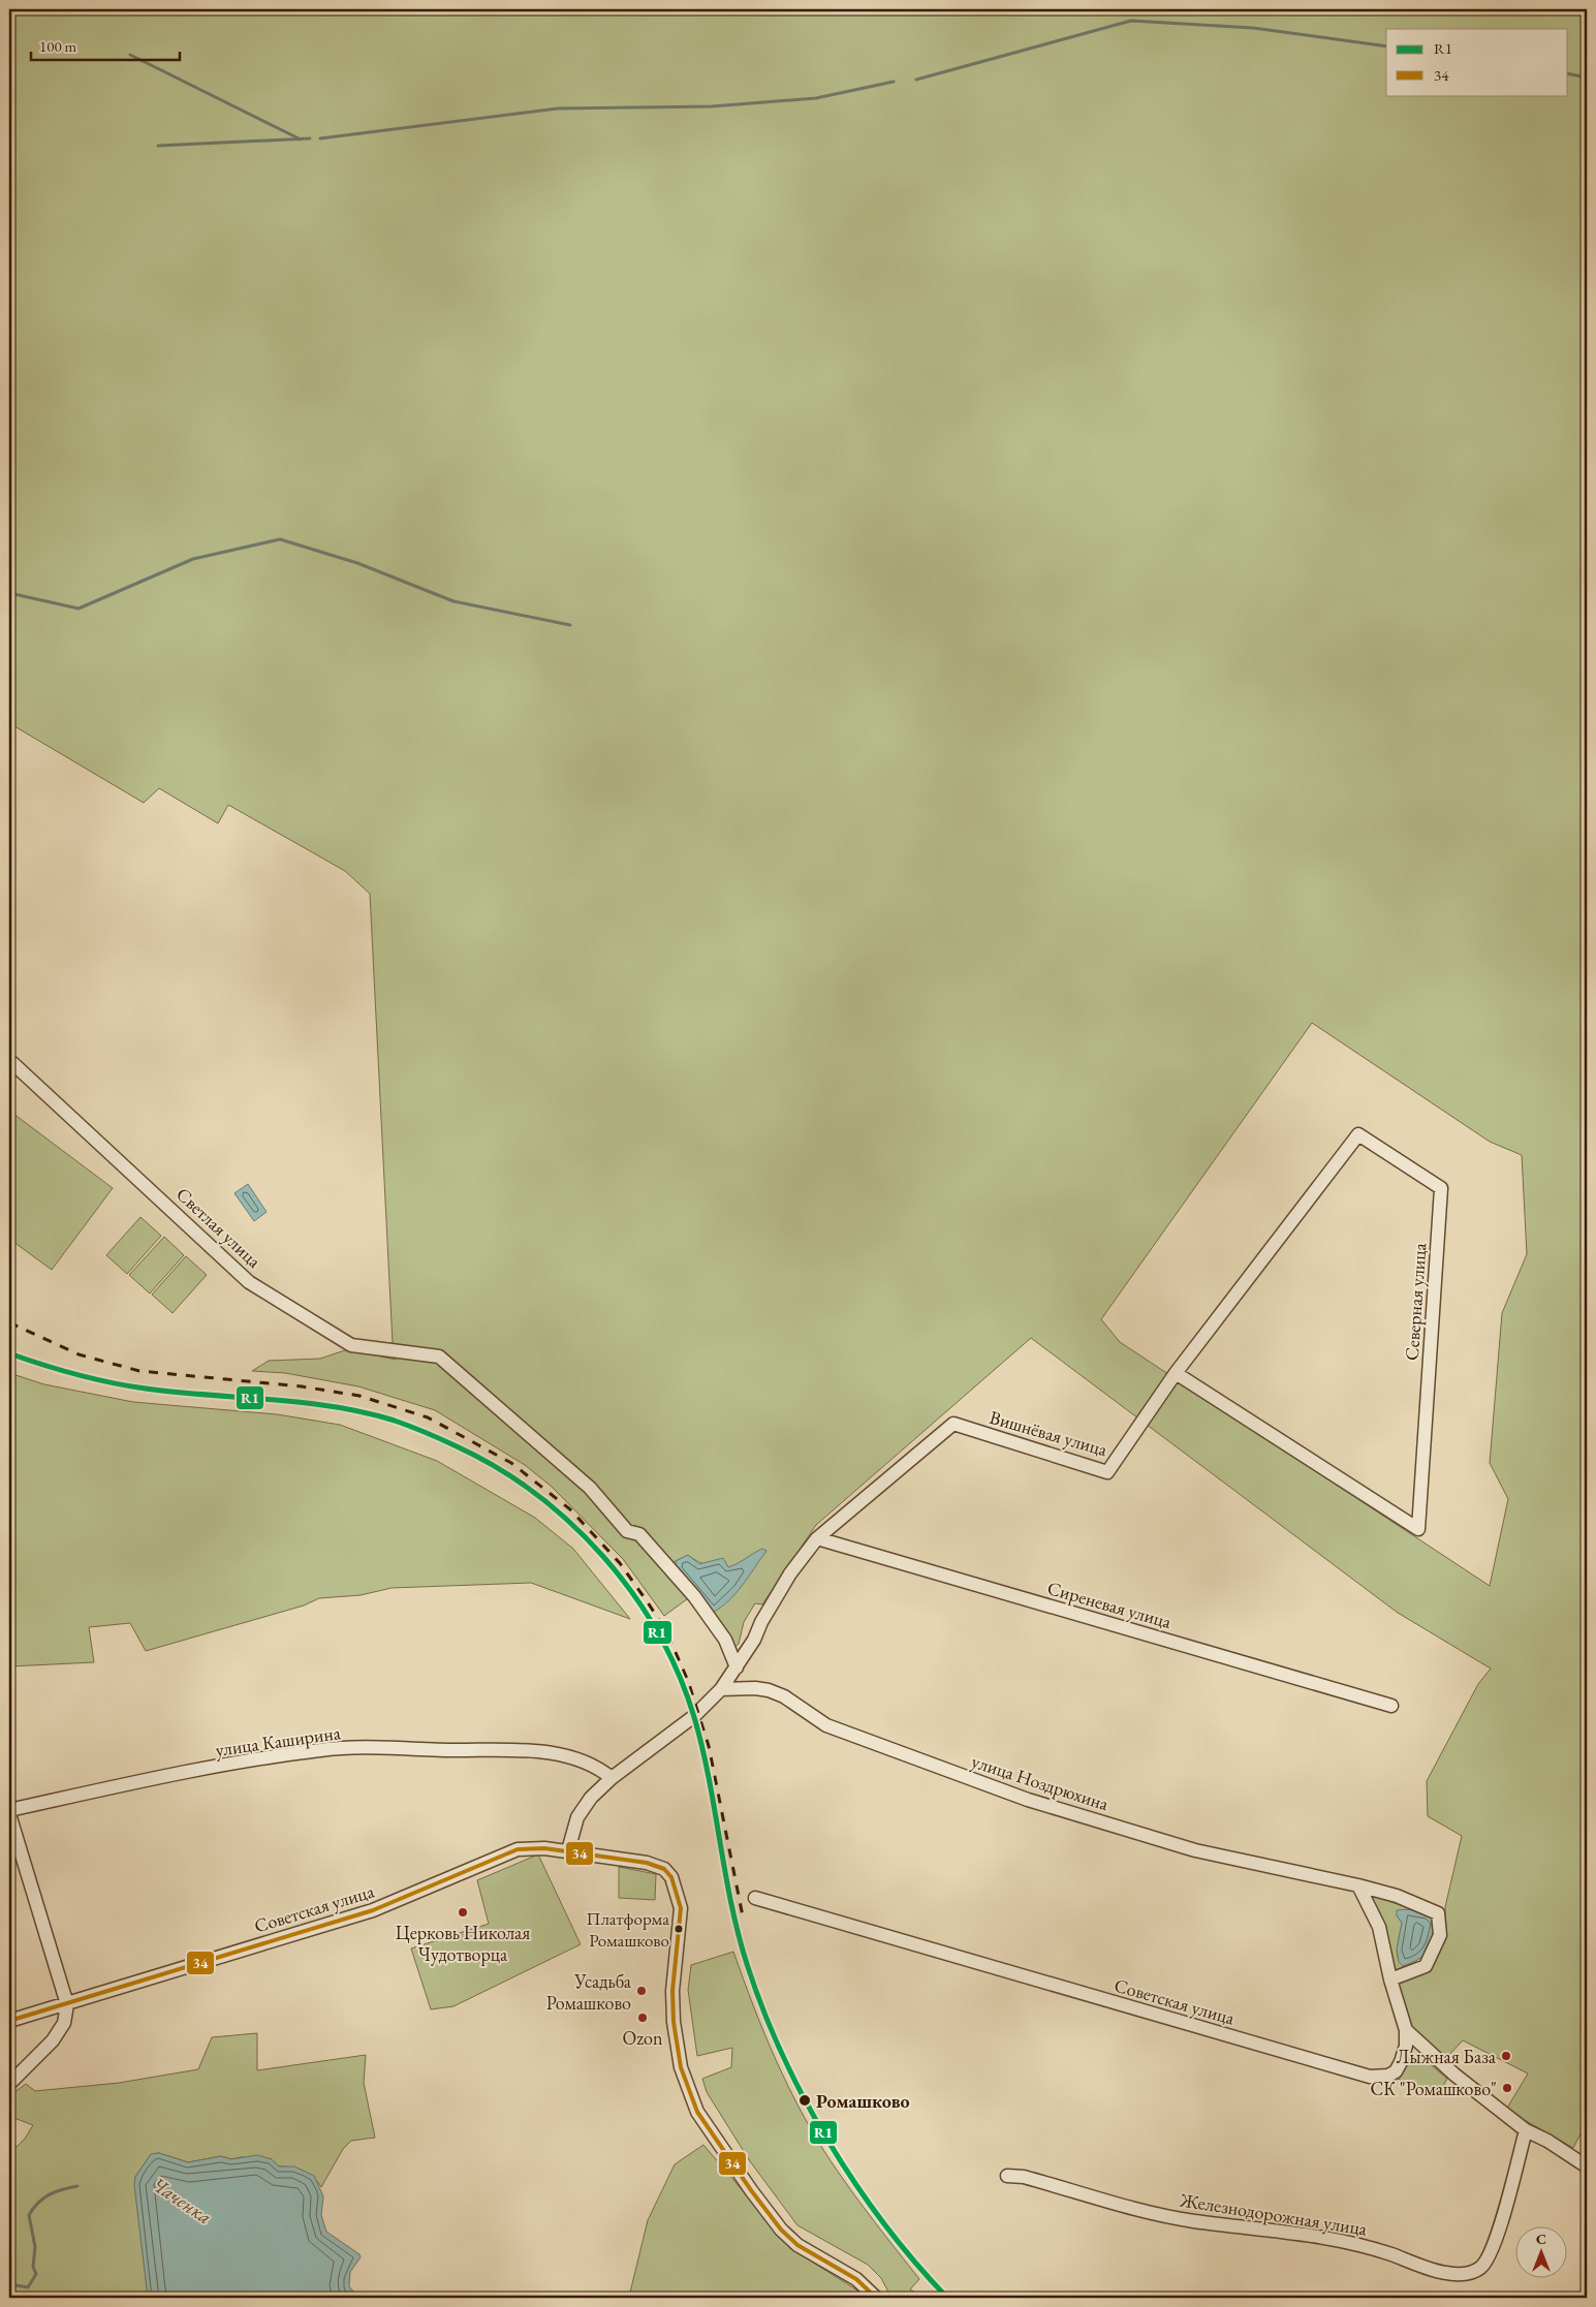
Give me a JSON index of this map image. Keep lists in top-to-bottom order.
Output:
{
  "streets": {
    "street": [
      "Светлая улица",
      "Северная улица",
      "Вишнёвая улица",
      "Сиреневая улица",
      "улица Каширина",
      "улица Ноздрюхина",
      "Советская улица",
      "Железнодорожная улица"
    ]
  },
  "crossings": [
    ["Северная улица", "Вишнёвая улица"],
    ["Вишнёвая улица", "Сиреневая улица"],
    ["улица Ноздрюхина", "Советская улица"]
  ],
  "water": ["Чаченка"],
  "places": [
    "Церковь Николая Чудотворца",
    "Платформа Ромашково",
    "Усадьба Ромашково",
    "Ozon",
    "Лыжная База",
    "СК \"Ромашково\"",
    "Ромашково"
  ],
  "lines": ["transit line R1", "transit line 34"],
  "legend": ["R1", "34"],
  "scale_bar": "100 m",
  "north": "top"
}
